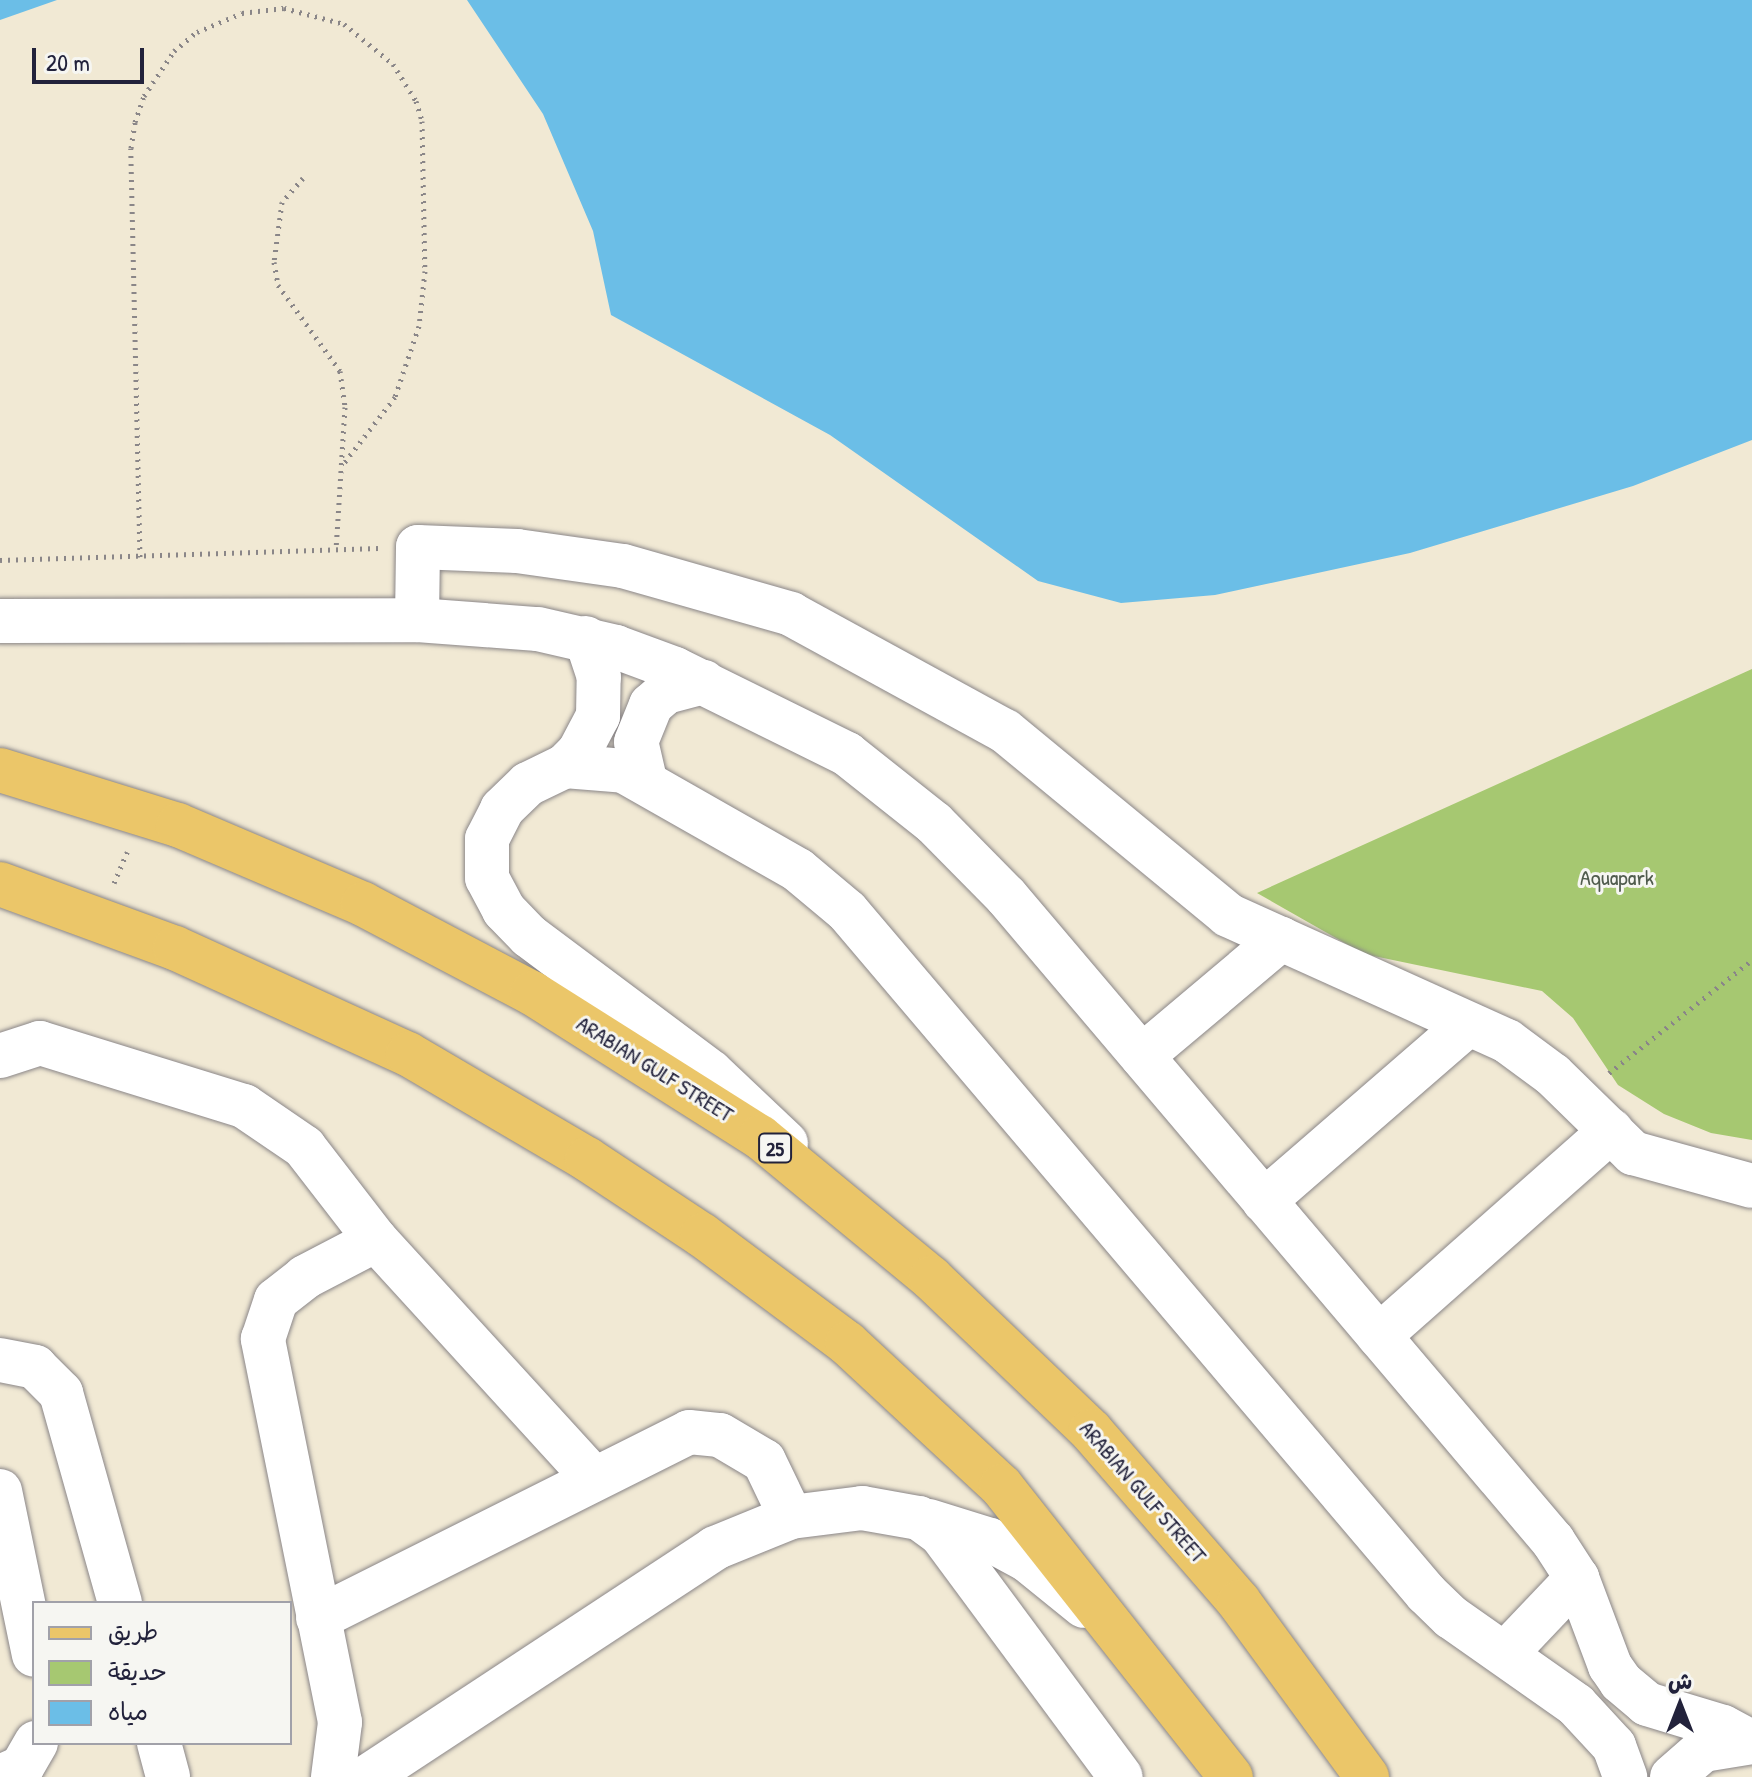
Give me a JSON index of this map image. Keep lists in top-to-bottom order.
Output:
{
  "streets": {
    "main road": ["ARABIAN GULF STREET", "25"]
  },
  "parks": ["Aquapark"],
  "legend": ["طريق", "حديقة", "مياه"],
  "scale_bar": "20 m",
  "north": "top"
}
